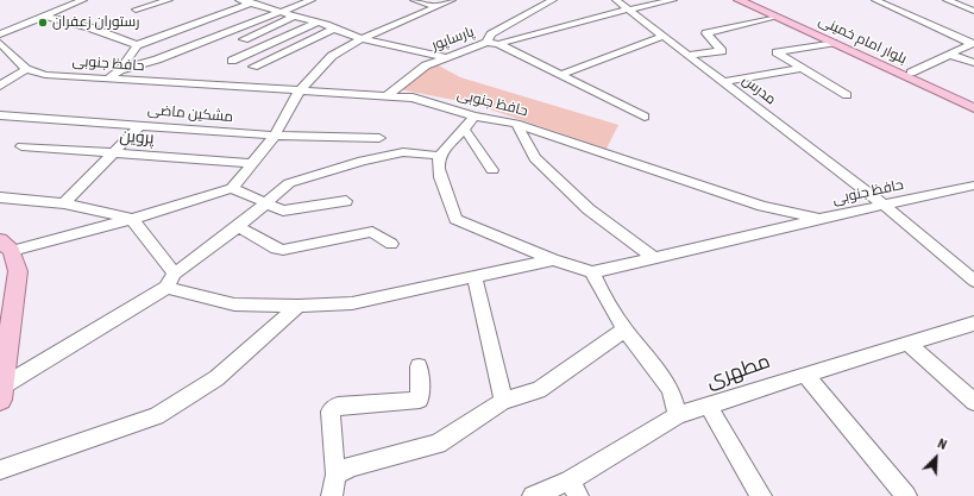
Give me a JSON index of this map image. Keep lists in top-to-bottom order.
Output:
{
  "streets": {
    "main road": ["بلوار امام خمینی"],
    "street": [
      "پارساپور",
      "حافظ جنوبی",
      "مدرس",
      "مشکین ماضی",
      "پروین",
      "مطهری"
    ]
  },
  "crossings": [
    ["پارساپور", "حافظ جنوبی"],
    ["حافظ جنوبی", "مدرس"]
  ],
  "places": ["رستوران زعفران"],
  "north": "top right"
}
